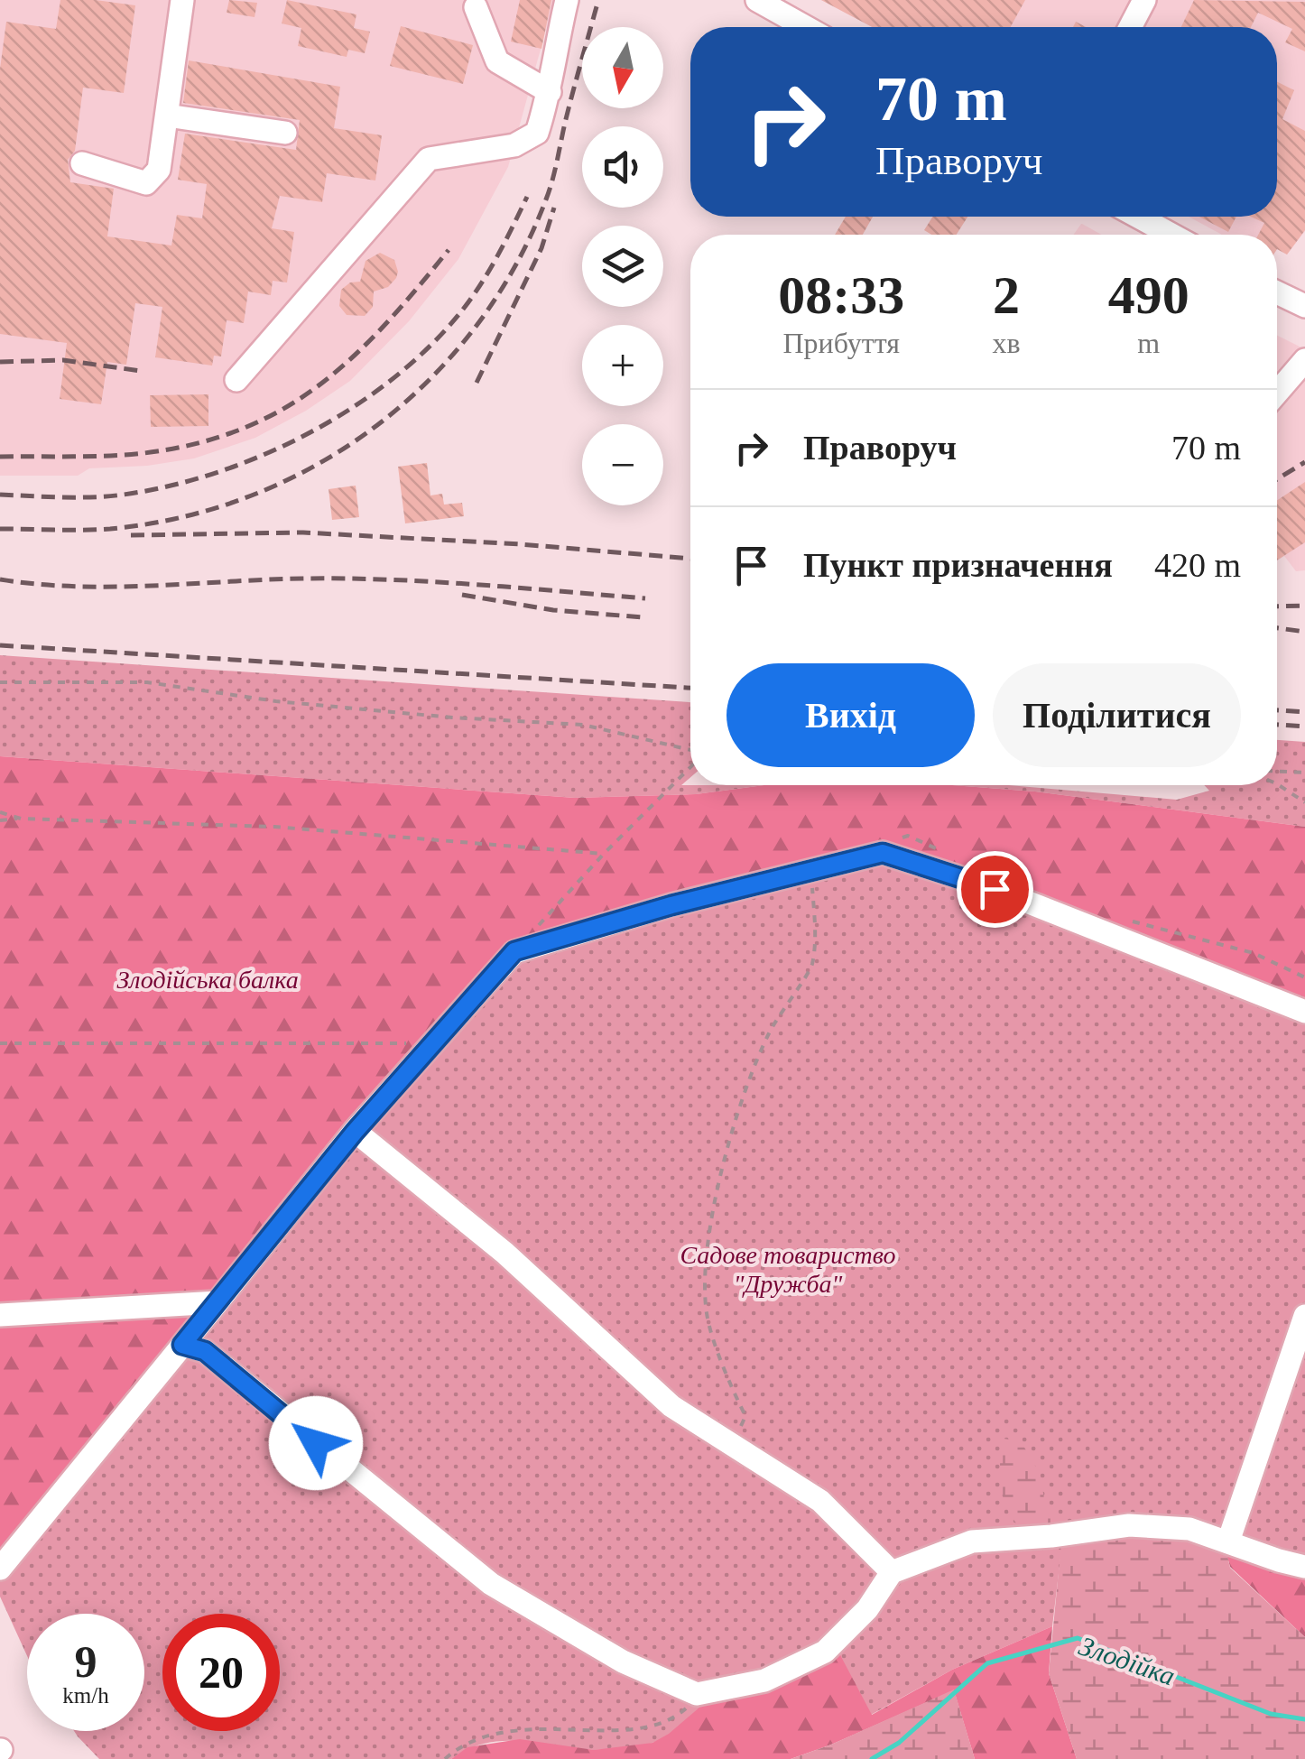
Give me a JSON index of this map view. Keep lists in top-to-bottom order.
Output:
{
  "water": ["Злодійка"],
  "parks": ["Злодійська балка", "Садове товариство \"Дружба\""],
  "north": "bottom",
  "page": {
    "map_buttons": ["+", "−"],
    "turn": ["70 m", "Праворуч"],
    "eta": [
      "08:33",
      "Прибуття",
      "2",
      "хв",
      "490",
      "m"
    ],
    "list": [
      {
        "name": "Праворуч",
        "value": "70 m"
      },
      {
        "name": "Пункт призначення",
        "value": "420 m"
      }
    ],
    "buttons": ["Вихід", "Поділитися"],
    "speed": "9 km/h",
    "limit": "20"
  }
}
